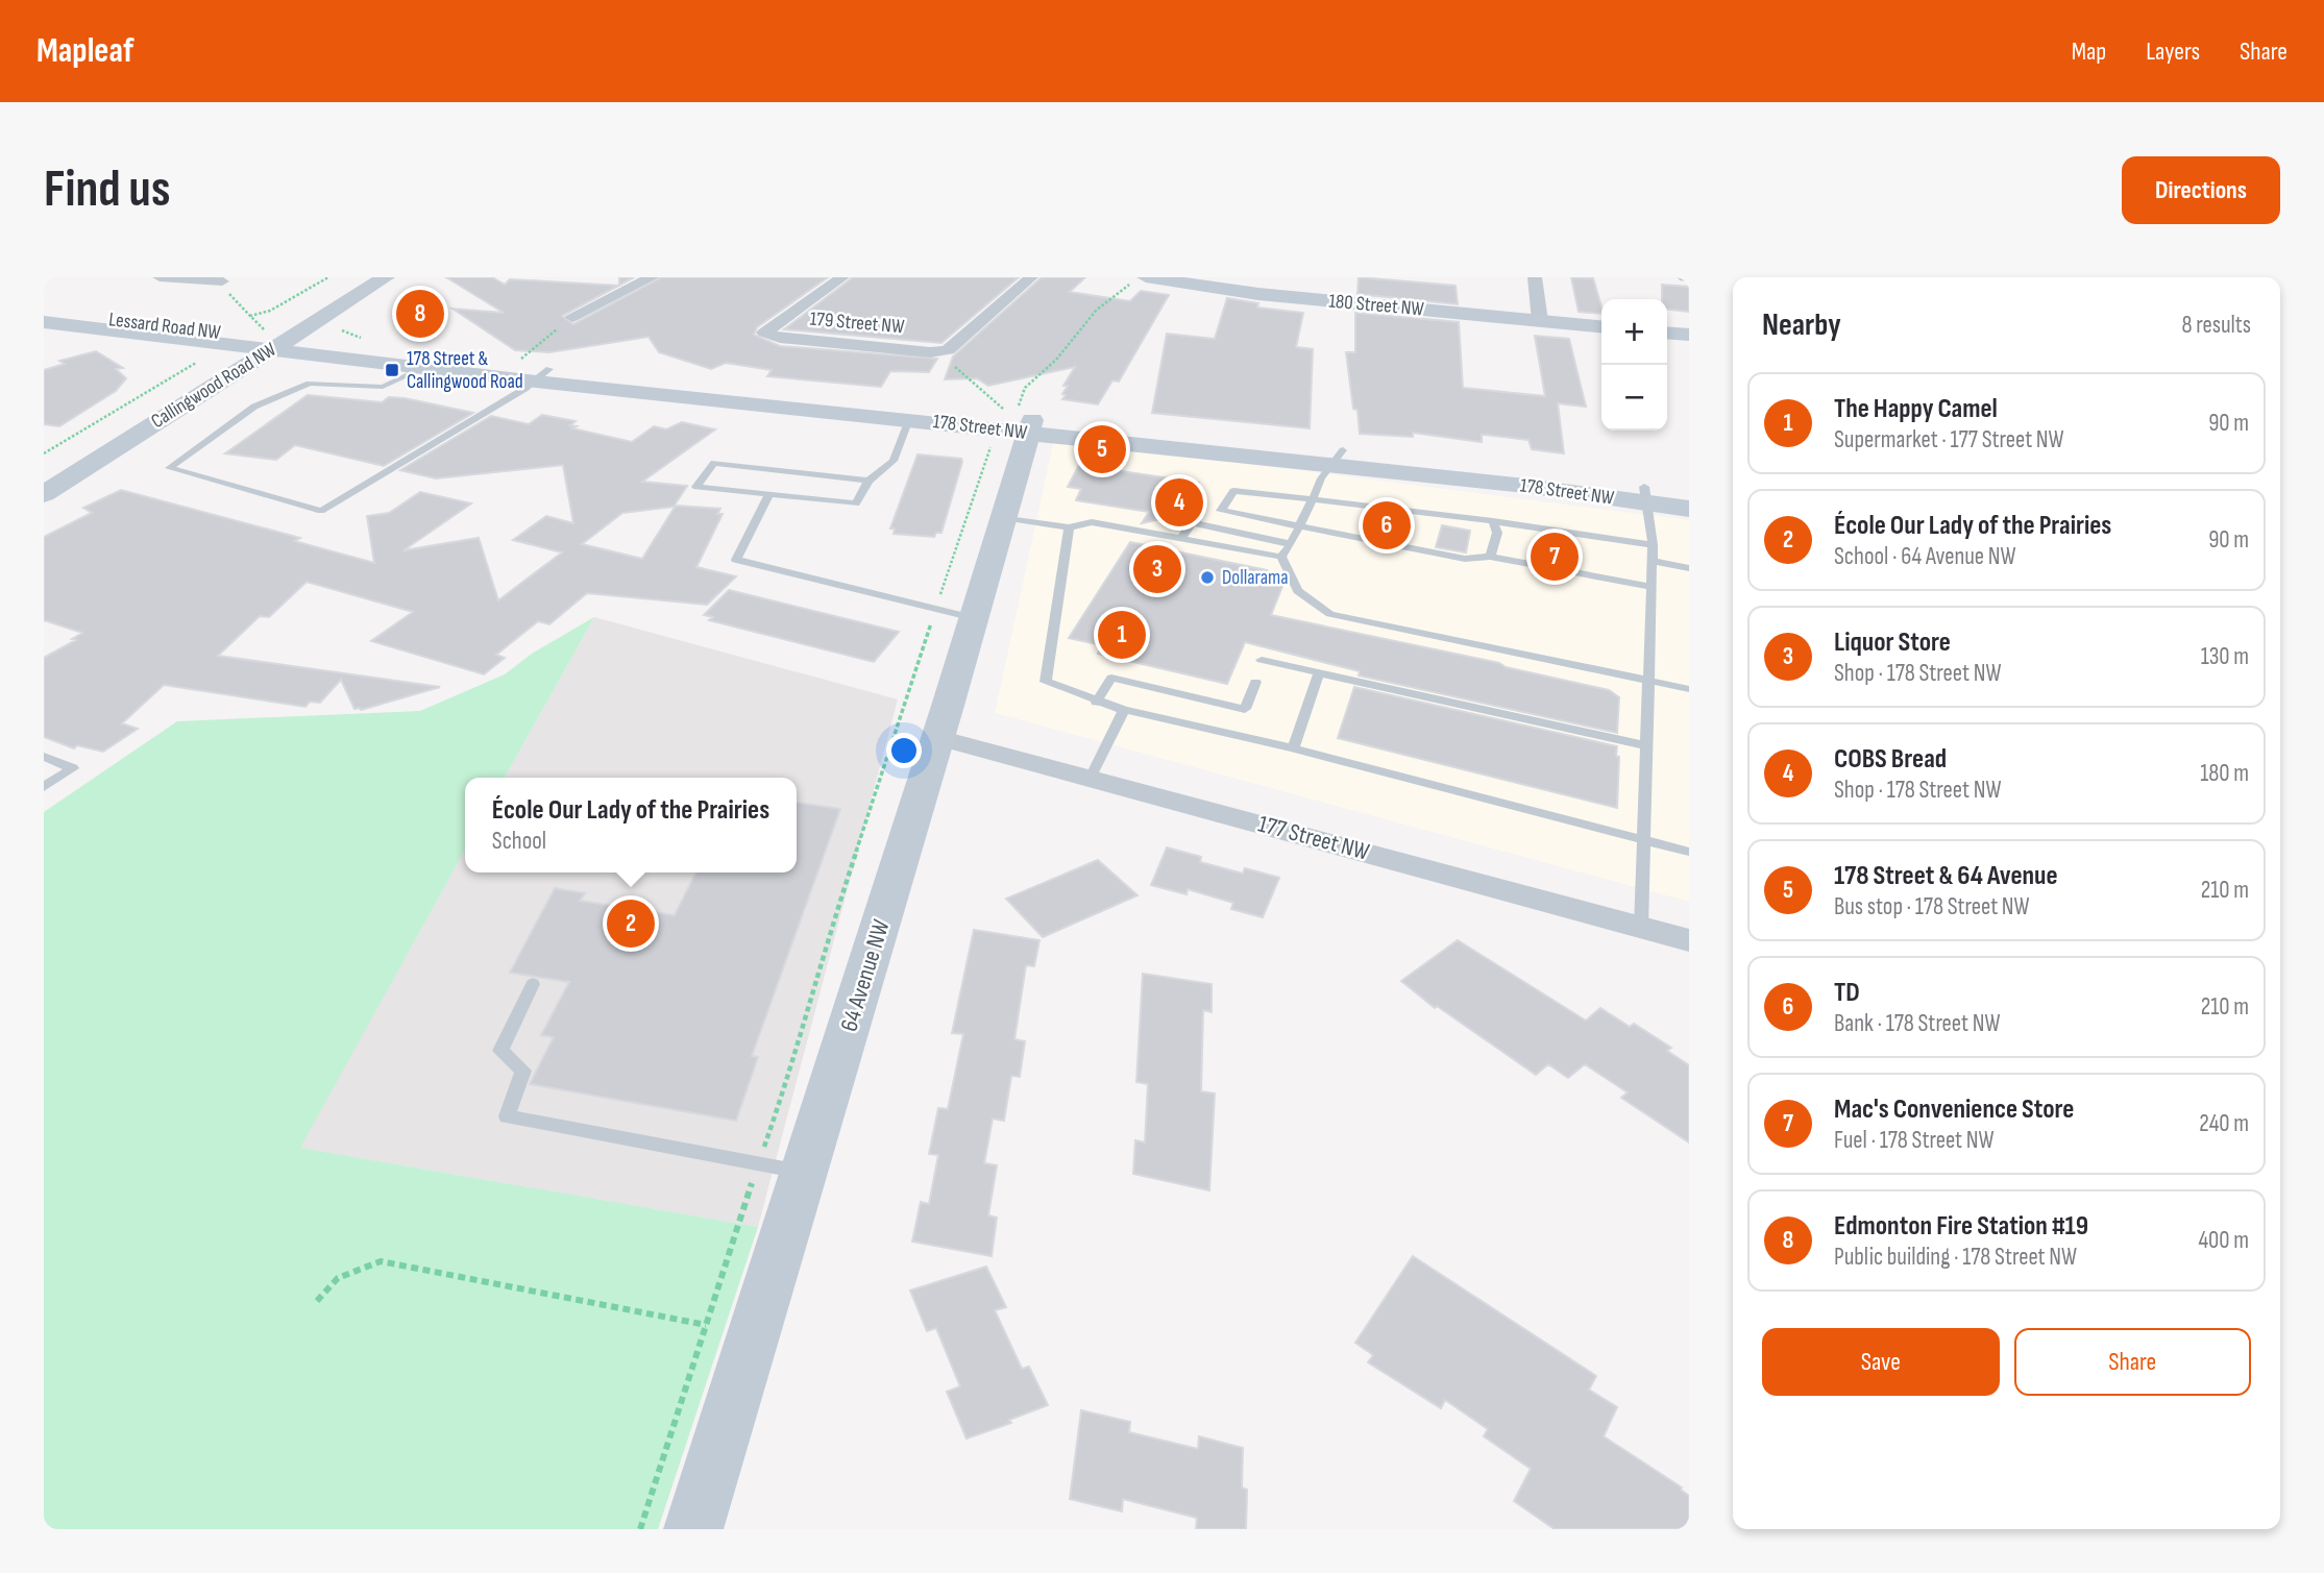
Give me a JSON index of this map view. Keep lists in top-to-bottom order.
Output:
{
  "streets": {
    "main road": [
      "180 Street NW",
      "Lessard Road NW",
      "Callingwood Road NW",
      "178 Street NW",
      "64 Avenue NW"
    ],
    "street": ["179 Street NW", "177 Street NW"]
  },
  "crossings": [
    ["Lessard Road NW", "Callingwood Road NW"],
    ["Lessard Road NW", "178 Street NW"],
    ["Callingwood Road NW", "178 Street NW"],
    ["178 Street NW", "64 Avenue NW"],
    ["177 Street NW", "64 Avenue NW"]
  ],
  "places": {
    "transit": ["178 Street & Callingwood Road"],
    "other": ["Dollarama"]
  },
  "page": {
    "header": "Mapleaf",
    "nav": ["Map", "Layers", "Share"],
    "buttons": [
      "Directions",
      ["Save", "Share"]
    ],
    "title": "Find us",
    "heading": ["Nearby", "8 results"],
    "pins": [
      "8",
      "5",
      "4",
      "6",
      "7",
      "3",
      "1",
      "2"
    ],
    "map_buttons": ["+", "−"],
    "list": [
      {
        "mark": "1",
        "name": "The Happy Camel",
        "note": "Supermarket · 177 Street NW",
        "value": "90 m"
      },
      {
        "mark": "2",
        "name": "École Our Lady of the Prairies",
        "note": "School · 64 Avenue NW",
        "value": "90 m"
      },
      {
        "mark": "3",
        "name": "Liquor Store",
        "note": "Shop · 178 Street NW",
        "value": "130 m"
      },
      {
        "mark": "4",
        "name": "COBS Bread",
        "note": "Shop · 178 Street NW",
        "value": "180 m"
      },
      {
        "mark": "5",
        "name": "178 Street & 64 Avenue",
        "note": "Bus stop · 178 Street NW",
        "value": "210 m"
      },
      {
        "mark": "6",
        "name": "TD",
        "note": "Bank · 178 Street NW",
        "value": "210 m"
      },
      {
        "mark": "7",
        "name": "Mac's Convenience Store",
        "note": "Fuel · 178 Street NW",
        "value": "240 m"
      },
      {
        "mark": "8",
        "name": "Edmonton Fire Station #19",
        "note": "Public building · 178 Street NW",
        "value": "400 m"
      }
    ],
    "popup": ["École Our Lady of the Prairies", "School"]
  }
}
